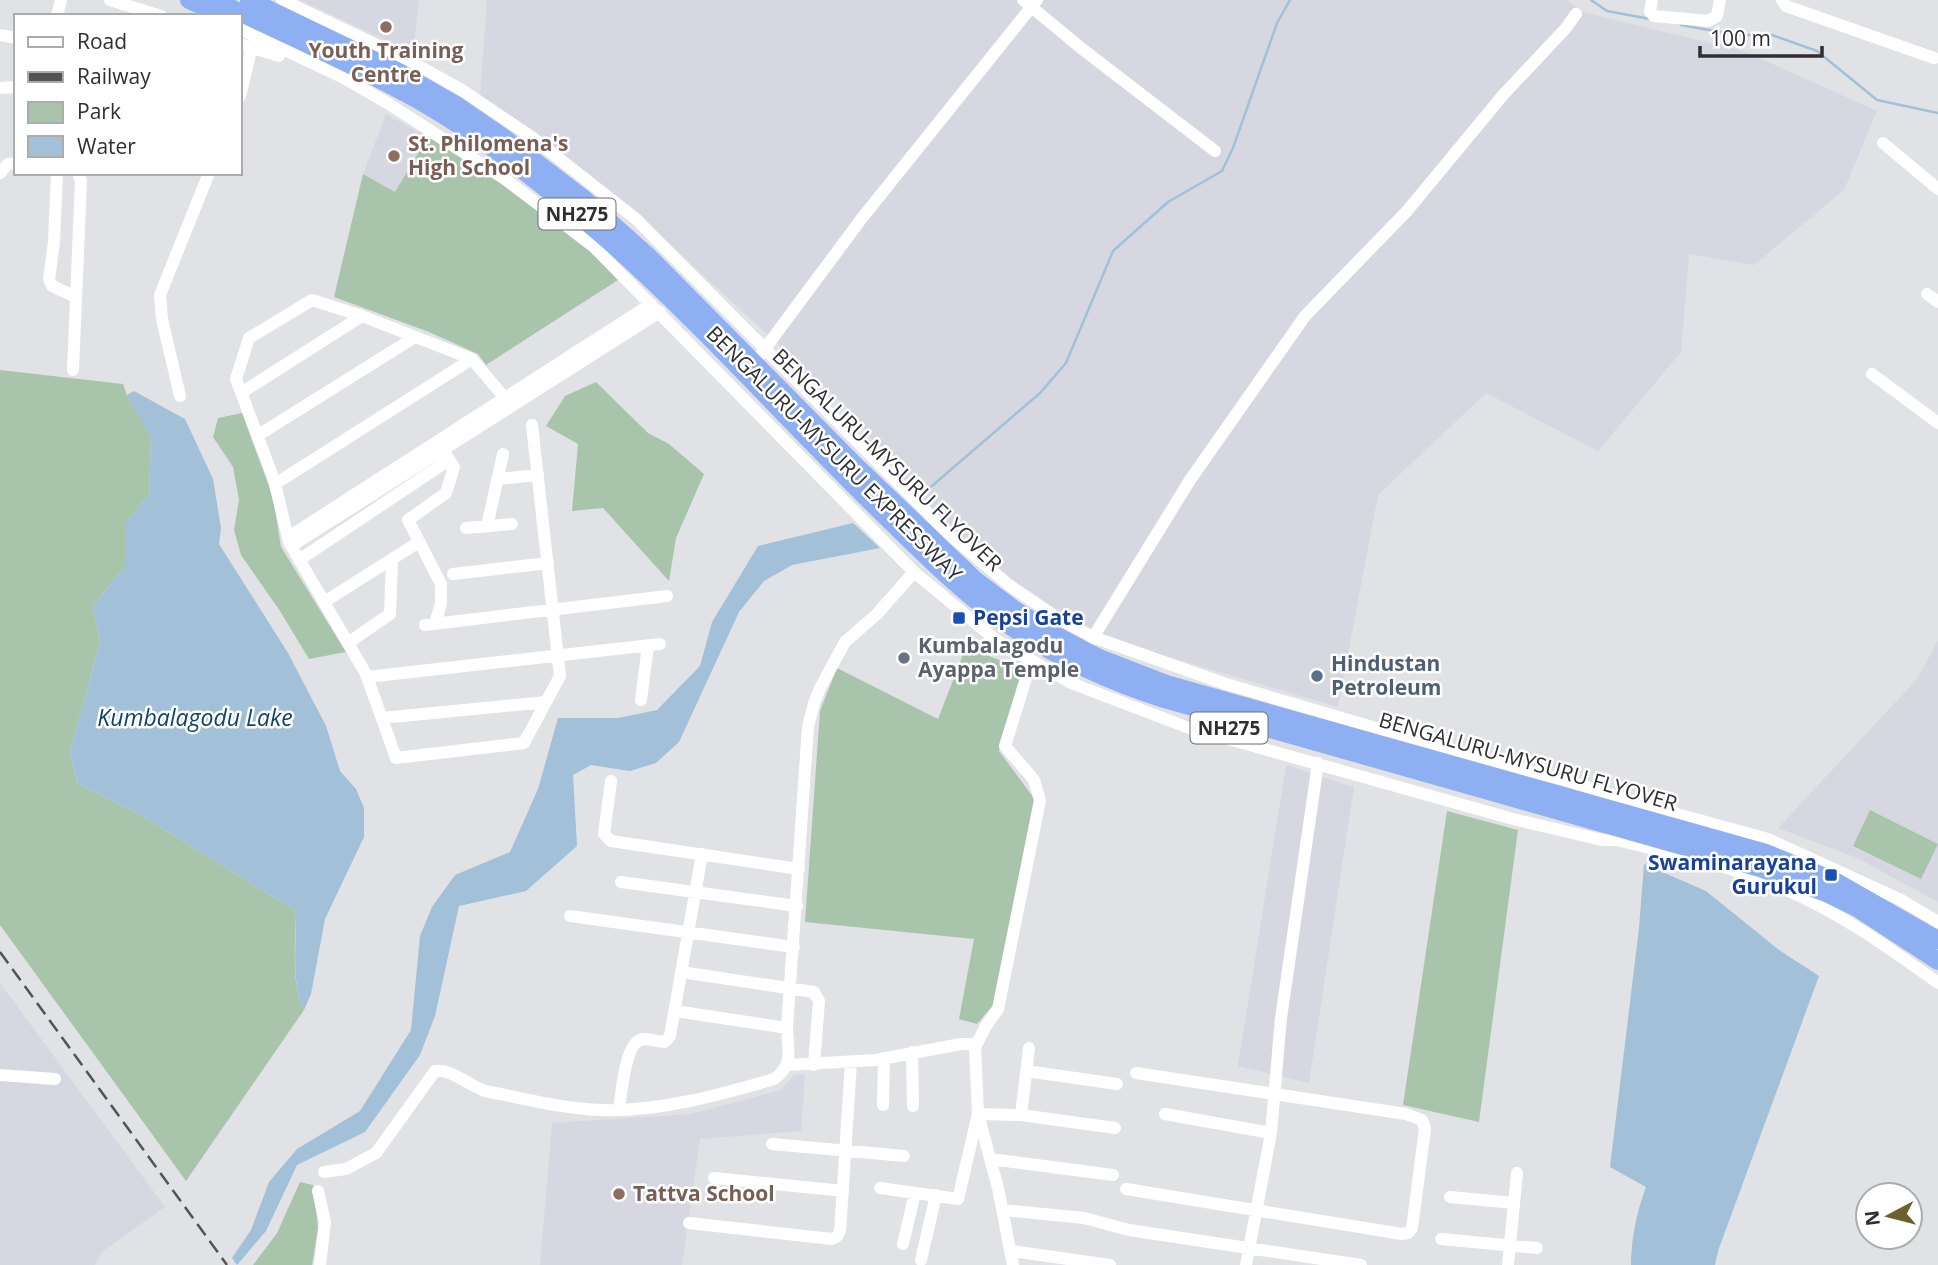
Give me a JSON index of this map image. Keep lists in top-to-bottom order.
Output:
{
  "streets": {
    "highway": ["NH275", "BENGALURU-MYSURU EXPRESSWAY", "BENGALURU-MYSURU FLYOVER"]
  },
  "crossings": [
    ["NH275", "BENGALURU-MYSURU FLYOVER"],
    ["BENGALURU-MYSURU EXPRESSWAY", "BENGALURU-MYSURU FLYOVER"]
  ],
  "water": ["Kumbalagodu Lake"],
  "places": {
    "other": [
      "Youth Training Centre",
      "St. Philomena's High School",
      "Kumbalagodu Ayappa Temple",
      "Hindustan Petroleum",
      "Tattva School"
    ],
    "transit": ["Pepsi Gate", "Swaminarayana Gurukul"]
  },
  "legend": [
    "Road",
    "Railway",
    "Park",
    "Water"
  ],
  "scale_bar": "100 m",
  "north": "left"
}
